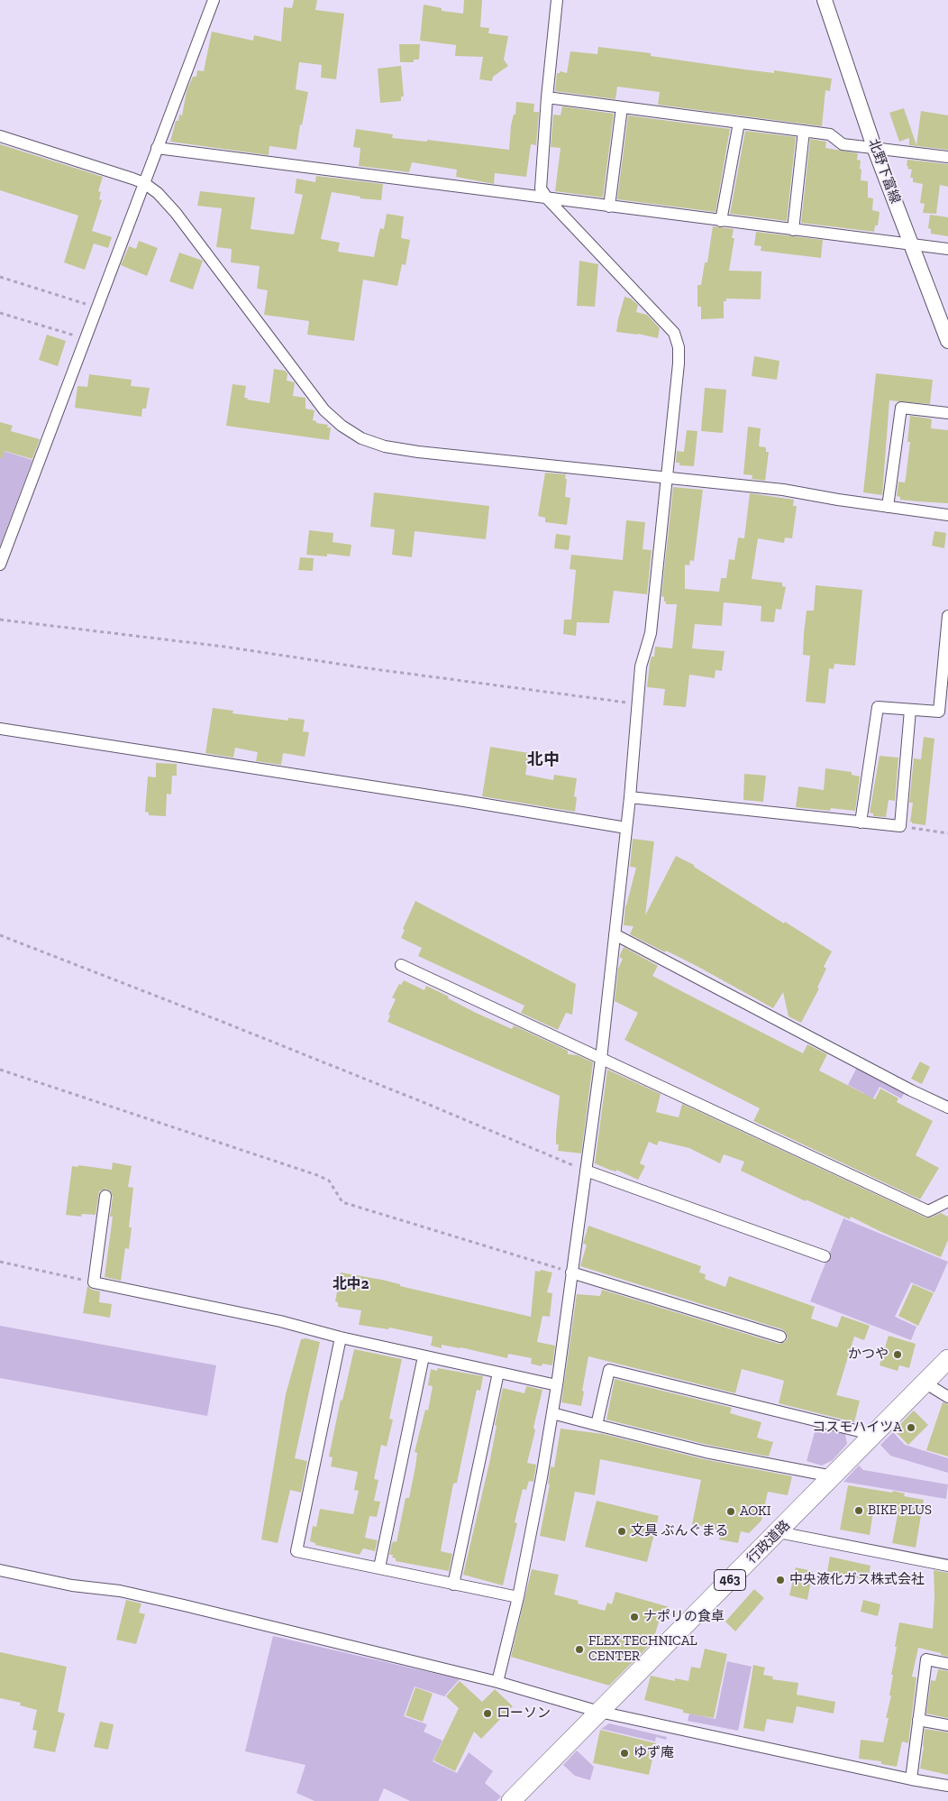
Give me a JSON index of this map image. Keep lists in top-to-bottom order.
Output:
{
  "streets": {
    "highway": ["行政道路", "463"],
    "street": ["北野下富線"]
  },
  "districts": ["北中", "北中2"],
  "places": [
    "かつや",
    "コスモハイツA",
    "BIKE PLUS",
    "AOKI",
    "文具 ぶんぐまる",
    "中央液化ガス株式会社",
    "ナポリの食卓",
    "FLEX TECHNICAL CENTER",
    "ローソン",
    "ゆず庵"
  ]
}
